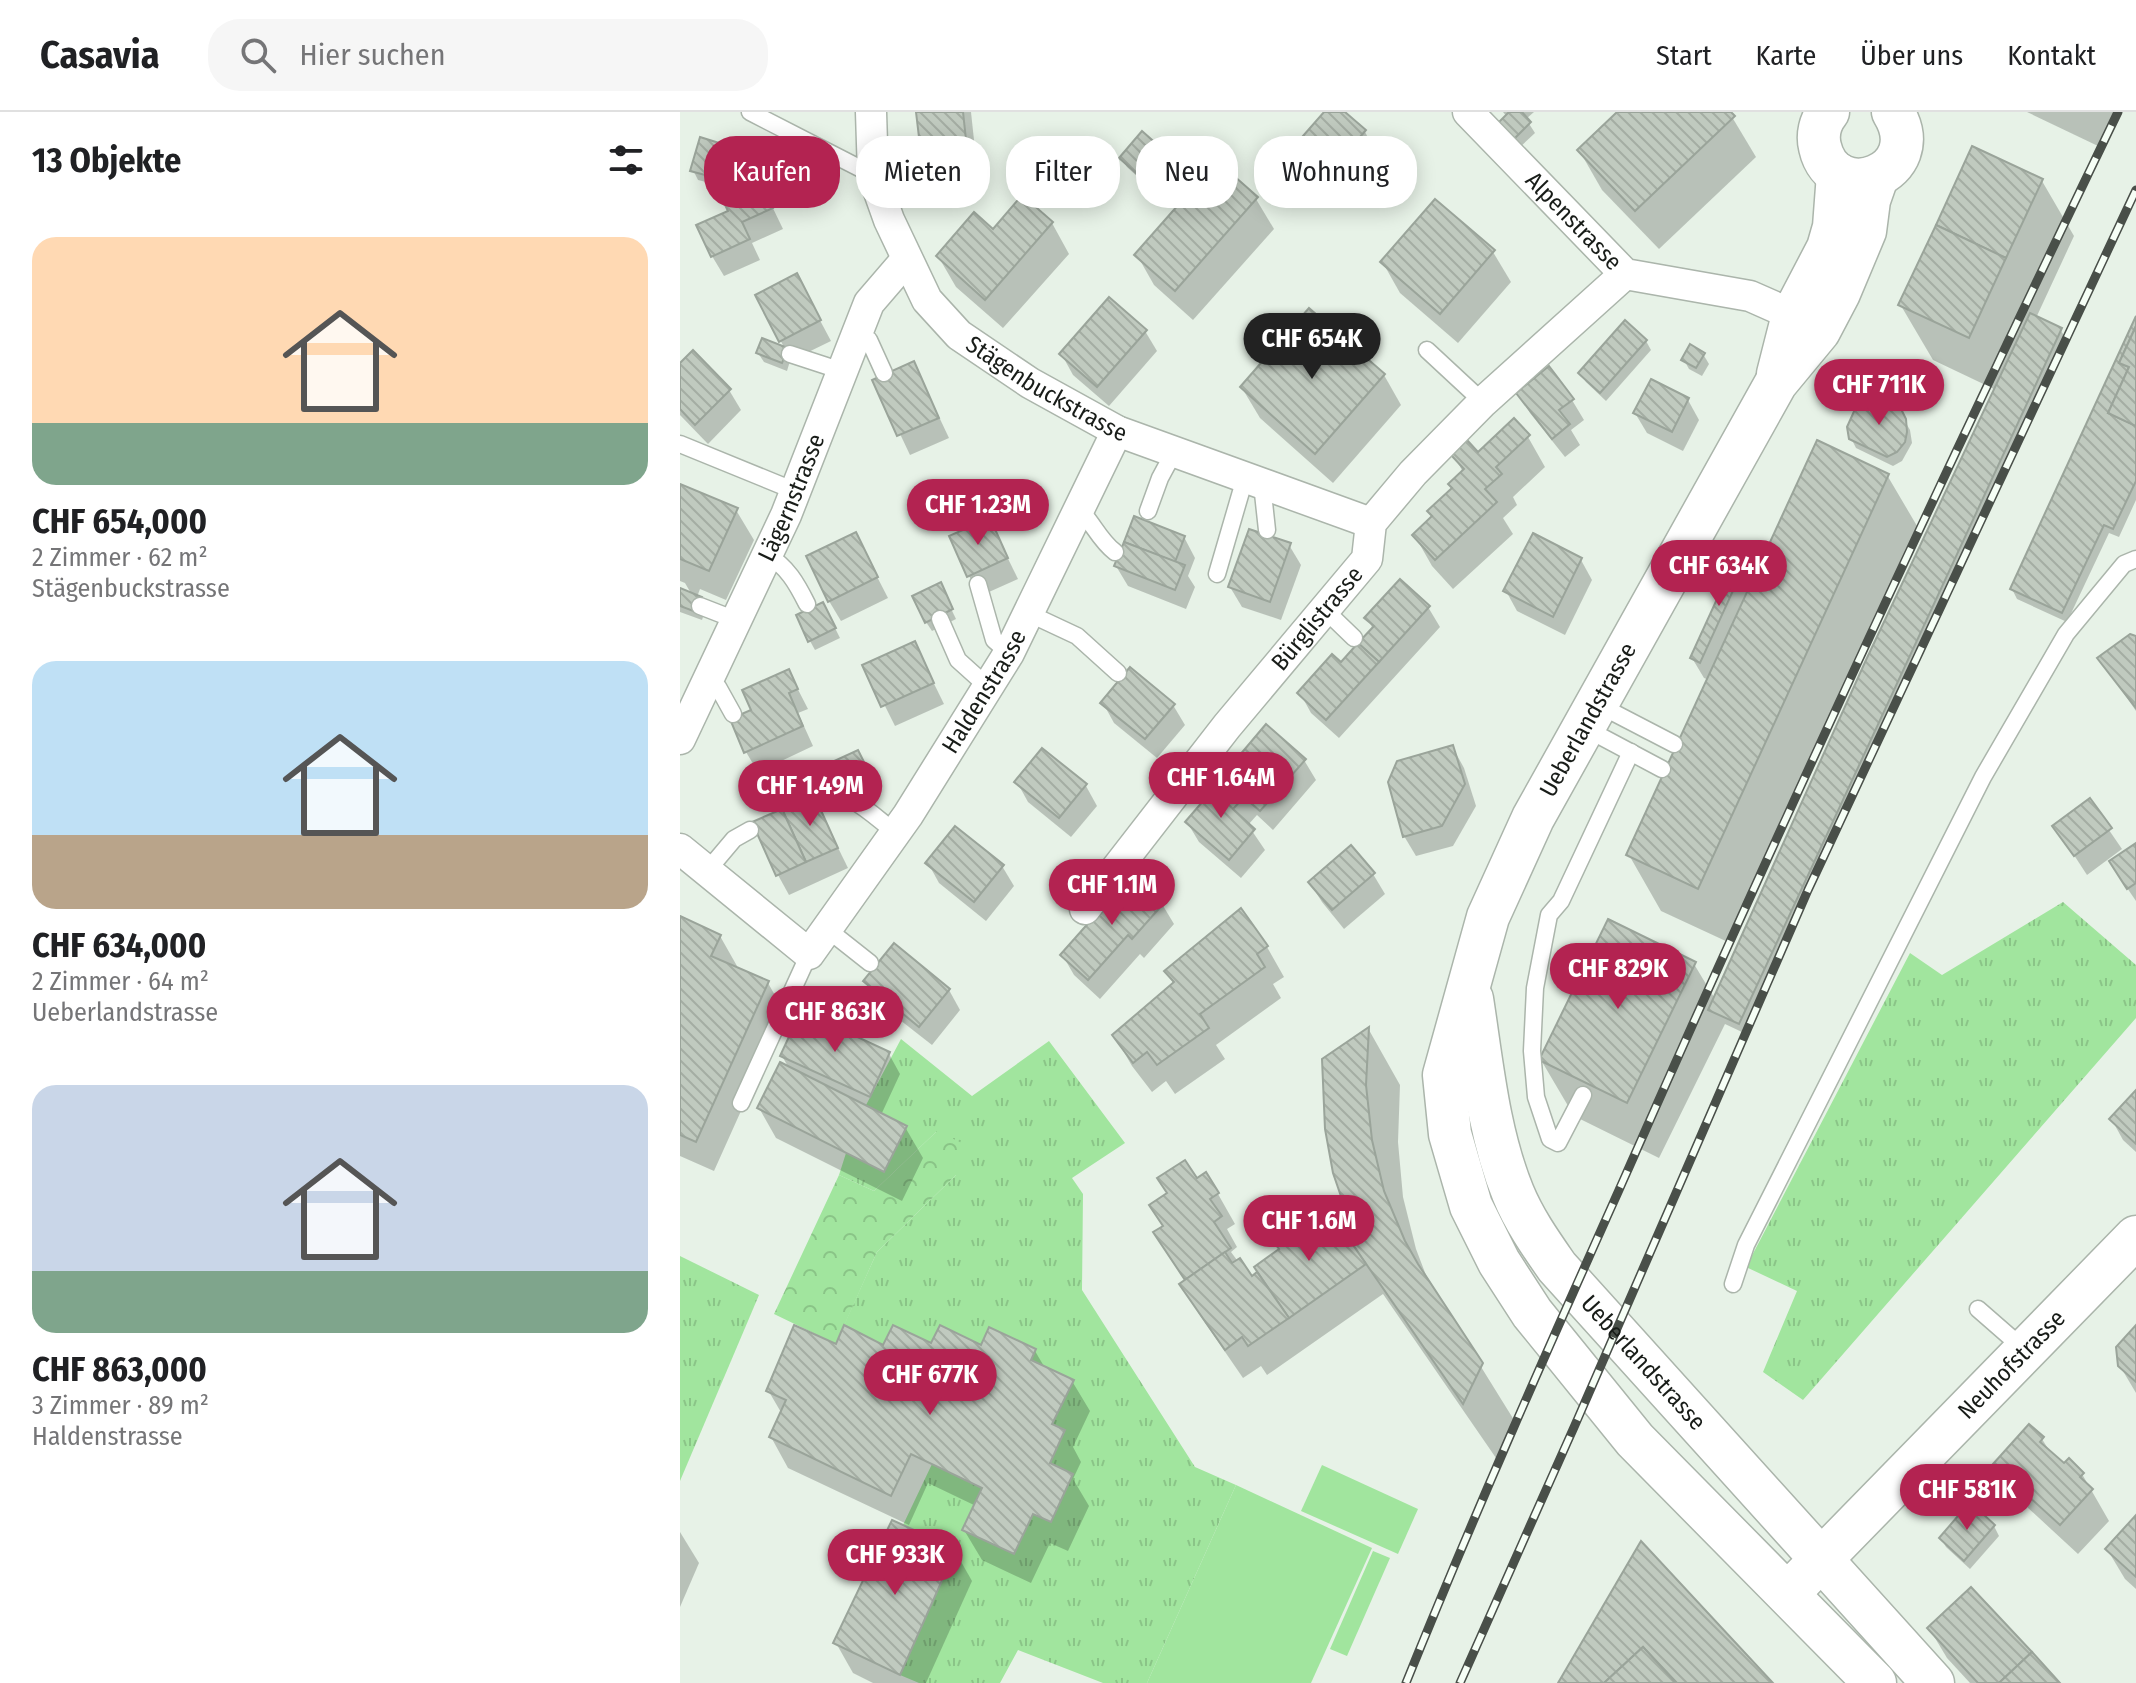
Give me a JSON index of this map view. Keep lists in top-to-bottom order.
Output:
{
  "streets": {
    "main road": ["Ueberlandstrasse", "Neuhofstrasse"],
    "street": [
      "Alpenstrasse",
      "Stägenbuckstrasse",
      "Lägernstrasse",
      "Bürglistrasse",
      "Haldenstrasse"
    ]
  },
  "crossings": [
    ["Alpenstrasse", "Ueberlandstrasse"],
    ["Stägenbuckstrasse", "Lägernstrasse"],
    ["Stägenbuckstrasse", "Bürglistrasse"],
    ["Stägenbuckstrasse", "Haldenstrasse"],
    ["Ueberlandstrasse", "Neuhofstrasse"]
  ],
  "page": {
    "header": "Casavia",
    "search": "Hier suchen",
    "nav": [
      "Start",
      "Karte",
      "Über uns",
      "Kontakt"
    ],
    "heading": "13 Objekte",
    "chip": [
      "Kaufen",
      "Mieten",
      "Filter",
      "Neu",
      "Wohnung"
    ],
    "list": [
      {
        "name": "CHF 654,000",
        "note": "2 Zimmer · 62 m² · Stägenbuckstrasse"
      },
      {
        "name": "CHF 634,000",
        "note": "2 Zimmer · 64 m² · Ueberlandstrasse"
      },
      {
        "name": "CHF 863,000",
        "note": "3 Zimmer · 89 m² · Haldenstrasse"
      }
    ],
    "price": [
      "CHF 654K",
      "CHF 711K",
      "CHF 1.23M",
      "CHF 634K",
      "CHF 1.64M",
      "CHF 1.49M",
      "CHF 1.1M",
      "CHF 829K",
      "CHF 863K",
      "CHF 1.6M",
      "CHF 677K",
      "CHF 581K",
      "CHF 933K"
    ]
  }
}
